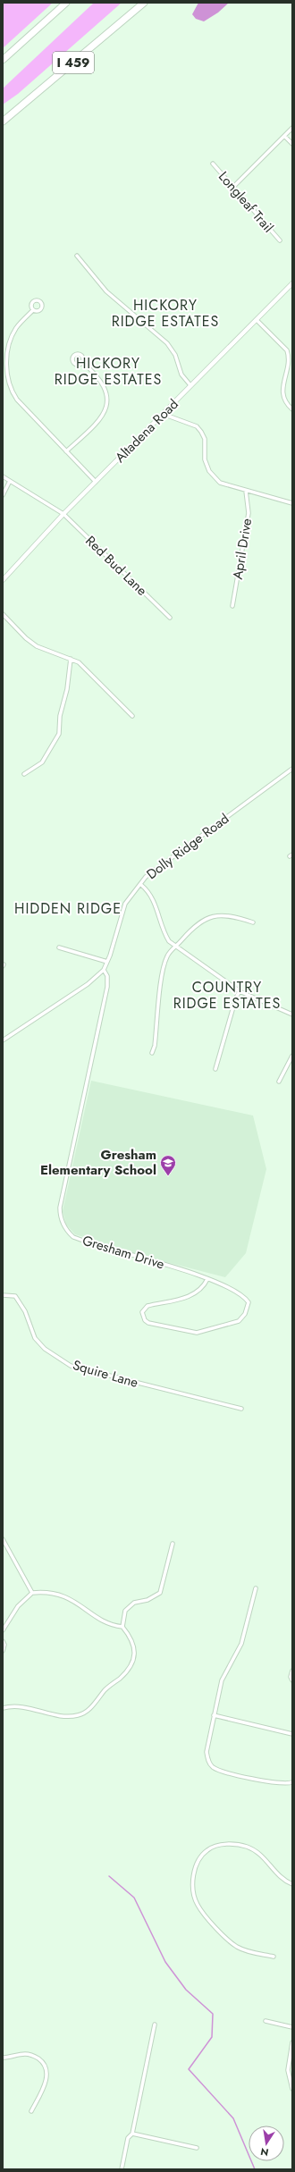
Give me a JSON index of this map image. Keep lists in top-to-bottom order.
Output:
{
  "streets": {
    "highway": ["I 459"],
    "street": [
      "Longleaf Trail",
      "Altadena Road",
      "April Drive",
      "Red Bud Lane",
      "Dolly Ridge Road",
      "Gresham Drive",
      "Squire Lane"
    ]
  },
  "crossings": [
    ["Altadena Road", "Red Bud Lane"],
    ["Dolly Ridge Road", "Gresham Drive"]
  ],
  "districts": [
    "HICKORY RIDGE ESTATES",
    "HICKORY RIDGE ESTATES",
    "HIDDEN RIDGE",
    "COUNTRY RIDGE ESTATES"
  ],
  "places": {
    "school or university": ["Gresham Elementary School"]
  },
  "north": "bottom"
}
